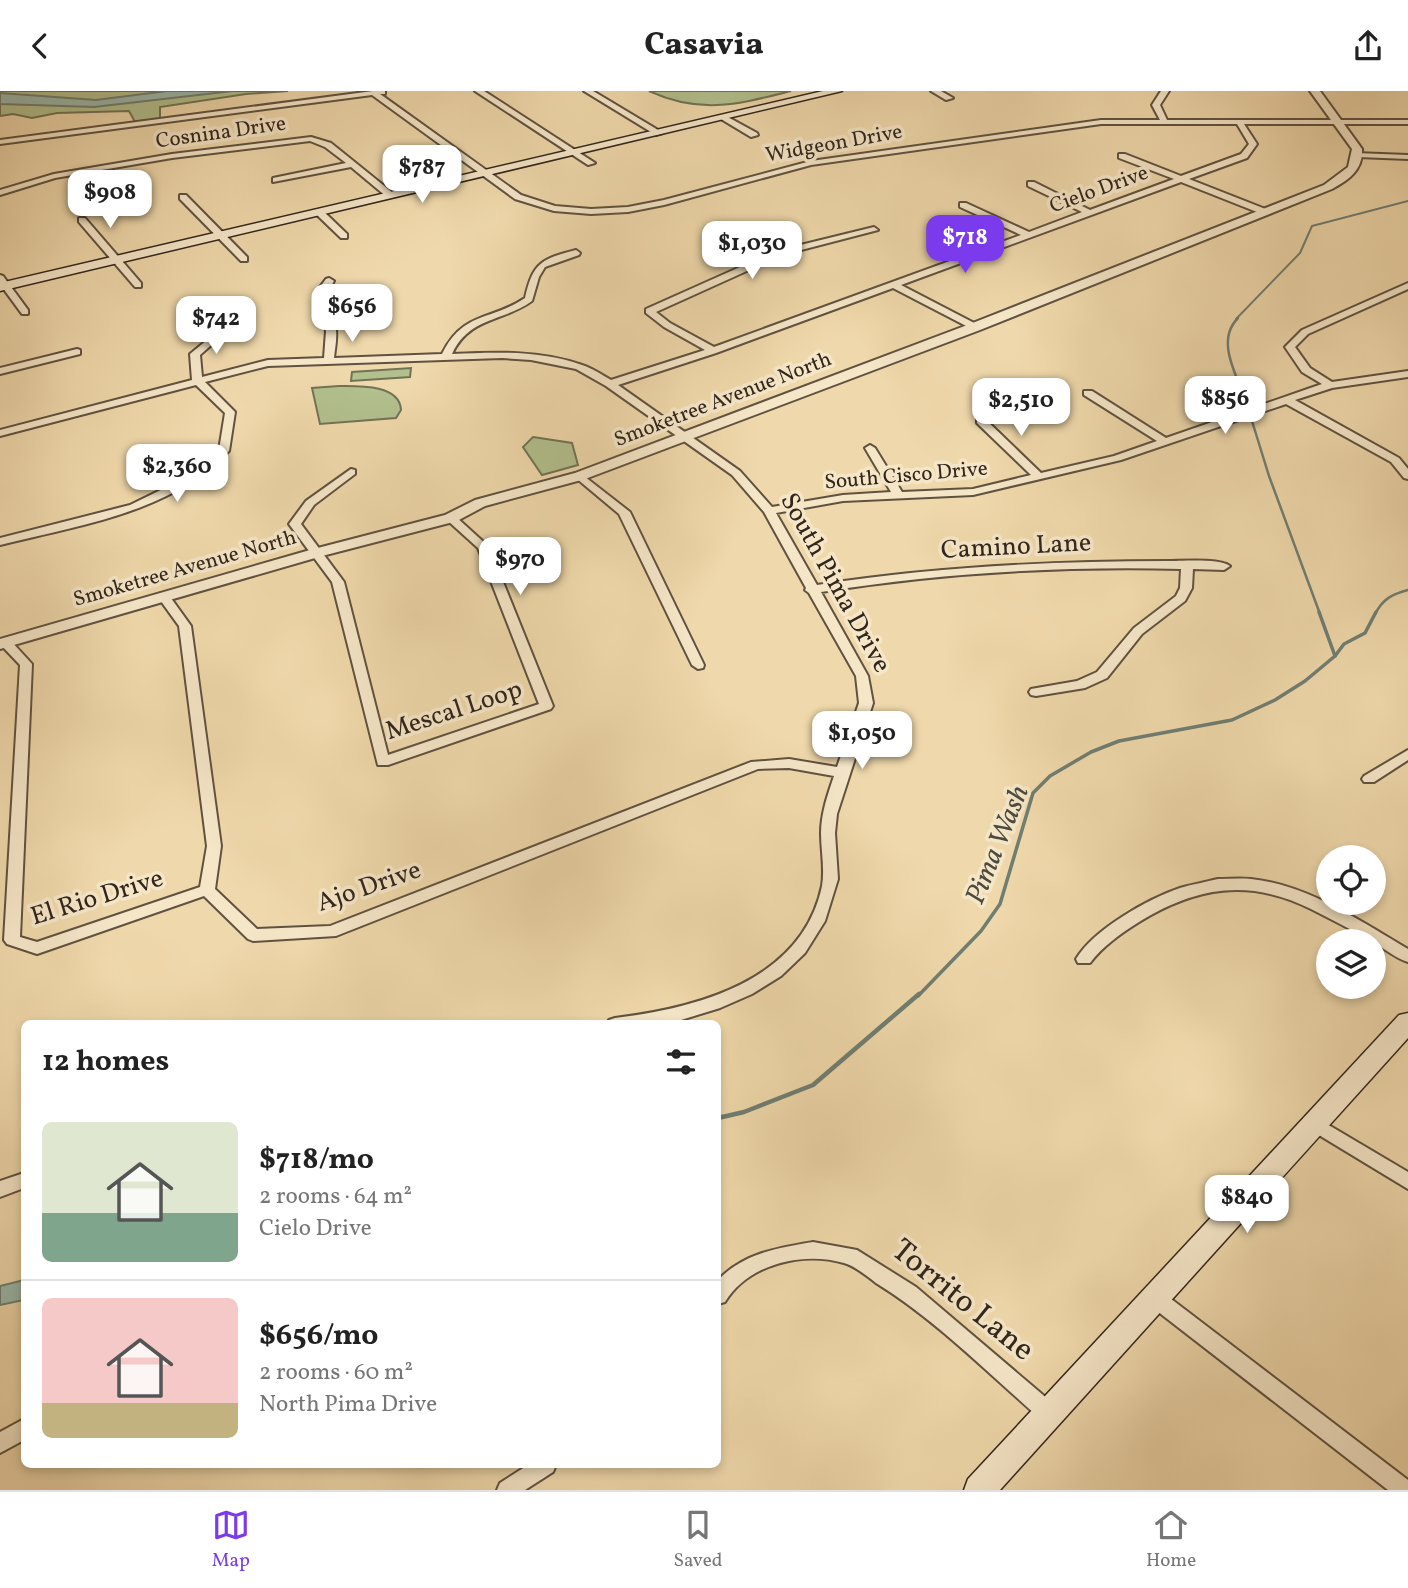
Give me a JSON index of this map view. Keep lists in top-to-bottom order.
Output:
{
  "streets": {
    "street": [
      "Cosnina Drive",
      "Widgeon Drive",
      "Cielo Drive",
      "Smoketree Avenue North",
      "South Cisco Drive",
      "Camino Lane",
      "South Pima Drive",
      "Mescal Loop",
      "Ajo Drive",
      "El Rio Drive",
      "Torrito Lane"
    ]
  },
  "crossings": [
    ["Widgeon Drive", "Cielo Drive"],
    ["Cielo Drive", "South Pima Drive"],
    ["Smoketree Avenue North", "South Pima Drive"],
    ["Smoketree Avenue North", "Mescal Loop"],
    ["Smoketree Avenue North", "El Rio Drive"],
    ["South Cisco Drive", "South Pima Drive"],
    ["Camino Lane", "South Pima Drive"],
    ["South Pima Drive", "Ajo Drive"],
    ["Ajo Drive", "El Rio Drive"]
  ],
  "water": ["Pima Wash"],
  "page": {
    "header": "Casavia",
    "price": [
      "$787",
      "$908",
      "$718",
      "$1,030",
      "$656",
      "$742",
      "$856",
      "$2,510",
      "$2,360",
      "$970",
      "$1,050",
      "$840"
    ],
    "heading": "12 homes",
    "list": [
      {
        "name": "$718/mo",
        "note": "2 rooms · 64 m² · Cielo Drive"
      },
      {
        "name": "$656/mo",
        "note": "2 rooms · 60 m² · North Pima Drive"
      }
    ],
    "tabs": ["Map", "Saved", "Home"]
  }
}
